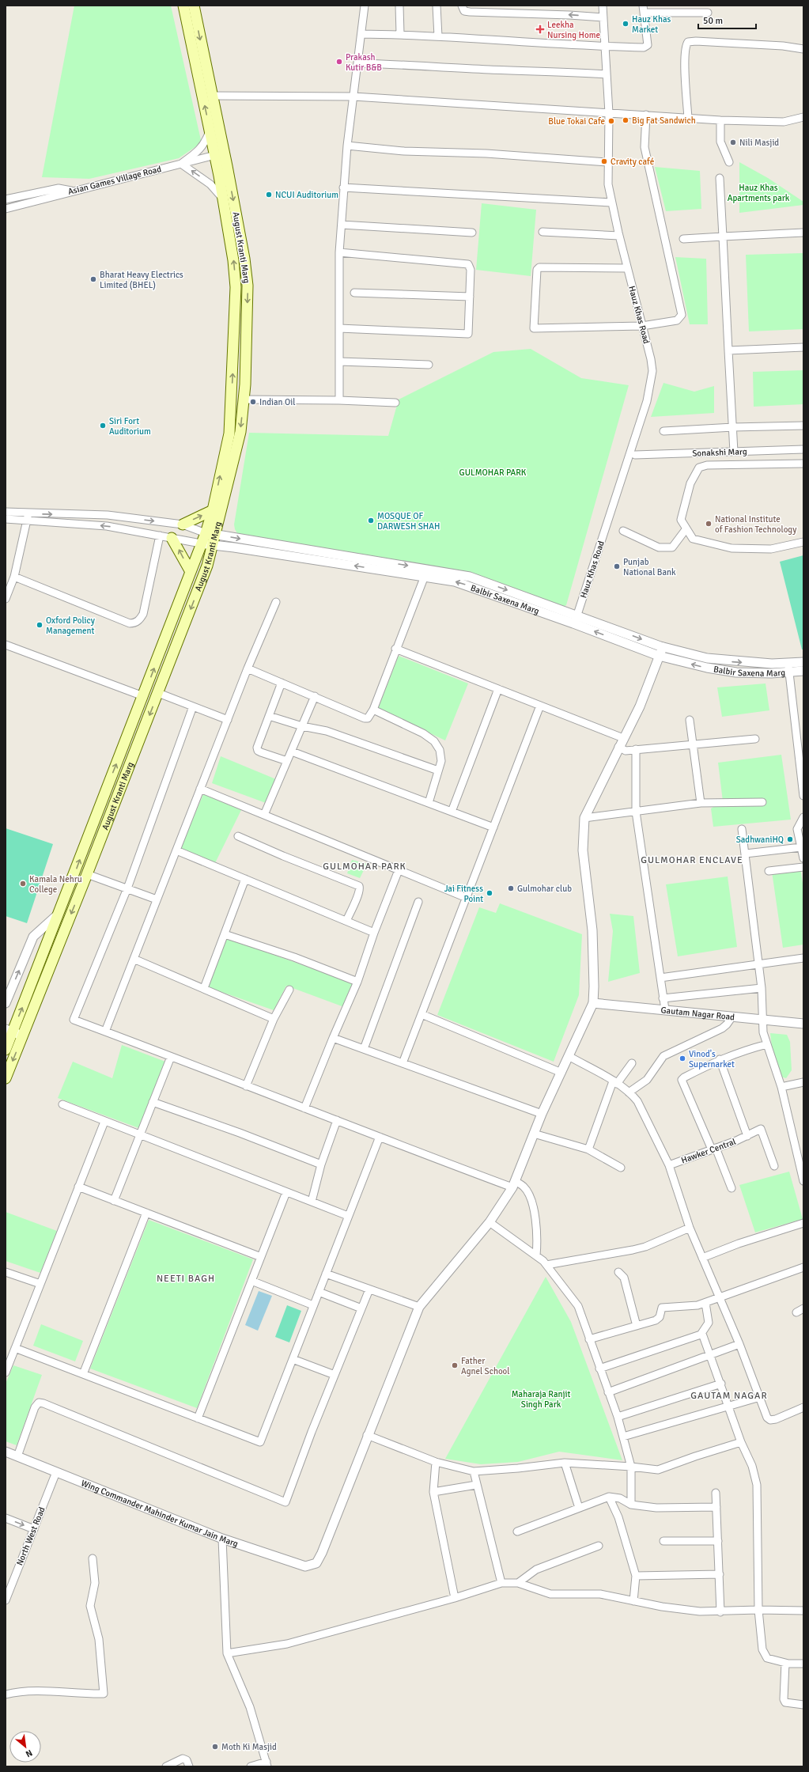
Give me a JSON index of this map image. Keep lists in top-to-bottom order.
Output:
{
  "streets": {
    "main road": ["August Kranti Marg"],
    "street": [
      "Asian Games Village Road",
      "Hauz Khas Road",
      "Sonakshi Marg",
      "Balbir Saxena Marg",
      "Gautam Nagar Road",
      "Hawker Central",
      "Wing Commander Mahinder Kumar Jain Marg",
      "North West Road"
    ]
  },
  "crossings": [
    ["Asian Games Village Road", "August Kranti Marg"],
    ["August Kranti Marg", "Balbir Saxena Marg"],
    ["Hauz Khas Road", "Balbir Saxena Marg"],
    ["Wing Commander Mahinder Kumar Jain Marg", "North West Road"]
  ],
  "districts": [
    "GULMOHAR ENCLAVE",
    "GULMOHAR PARK",
    "NEETI BAGH",
    "GAUTAM NAGAR"
  ],
  "parks": ["Hauz Khas Apartments park", "GULMOHAR PARK", "Maharaja Ranjit Singh Park"],
  "places": {
    "other": [
      "Hauz Khas Market",
      "Prakash Kutir B&B",
      "Big Fat Sandwich",
      "Blue Tokai Cafe",
      "Nili Masjid",
      "Cravity café",
      "NCUI Auditorium",
      "Bharat Heavy Electrics Limited (BHEL)",
      "Indian Oil",
      "Siri Fort Auditorium",
      "MOSQUE OF DARWESH SHAH",
      "National Institute of Fashion Technology",
      "Punjab National Bank",
      "Oxford Policy Management",
      "SadhwaniHQ",
      "Kamala Nehru College",
      "Gulmohar club",
      "Jai Fitness Point",
      "Vinod's Supernarket",
      "Father Agnel School",
      "Moth Ki Masjid"
    ],
    "health": ["Leekha Nursing Home"]
  },
  "scale_bar": "50 m",
  "north": "bottom right"
}
